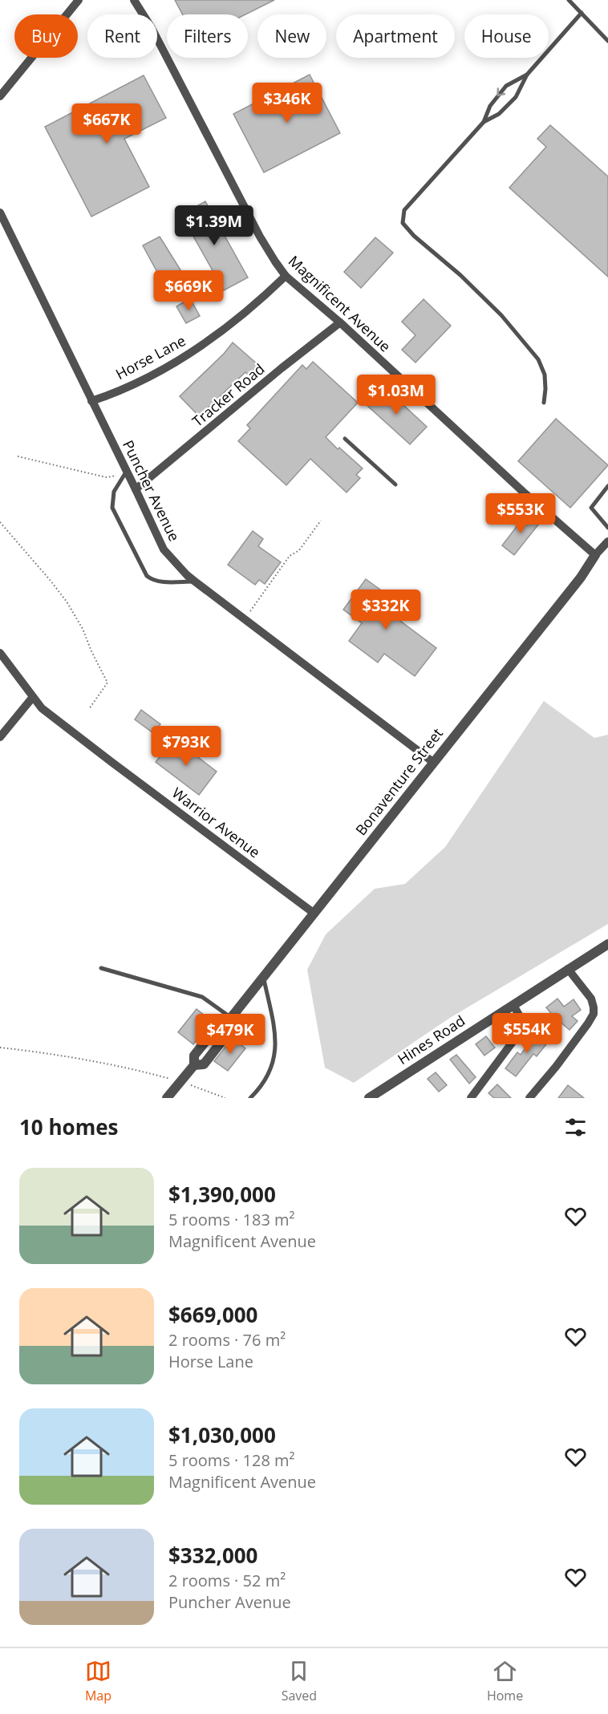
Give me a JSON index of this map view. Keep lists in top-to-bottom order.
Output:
{
  "streets": {
    "street": [
      "Magnificent Avenue",
      "Horse Lane",
      "Tracker Road",
      "Puncher Avenue",
      "Bonaventure Street",
      "Warrior Avenue",
      "Hines Road"
    ]
  },
  "crossings": [
    ["Magnificent Avenue", "Horse Lane"],
    ["Magnificent Avenue", "Tracker Road"],
    ["Magnificent Avenue", "Bonaventure Street"],
    ["Horse Lane", "Puncher Avenue"],
    ["Tracker Road", "Puncher Avenue"],
    ["Puncher Avenue", "Bonaventure Street"],
    ["Bonaventure Street", "Warrior Avenue"]
  ],
  "page": {
    "chip": [
      "Buy",
      "Rent",
      "Filters",
      "New",
      "Apartment",
      "House"
    ],
    "price": [
      "$346K",
      "$667K",
      "$1.39M",
      "$669K",
      "$1.03M",
      "$553K",
      "$332K",
      "$793K",
      "$554K",
      "$479K"
    ],
    "heading": "10 homes",
    "list": [
      {
        "name": "$1,390,000",
        "note": "5 rooms · 183 m² · Magnificent Avenue"
      },
      {
        "name": "$669,000",
        "note": "2 rooms · 76 m² · Horse Lane"
      },
      {
        "name": "$1,030,000",
        "note": "5 rooms · 128 m² · Magnificent Avenue"
      },
      {
        "name": "$332,000",
        "note": "2 rooms · 52 m² · Puncher Avenue"
      }
    ],
    "tabs": ["Map", "Saved", "Home"]
  }
}
